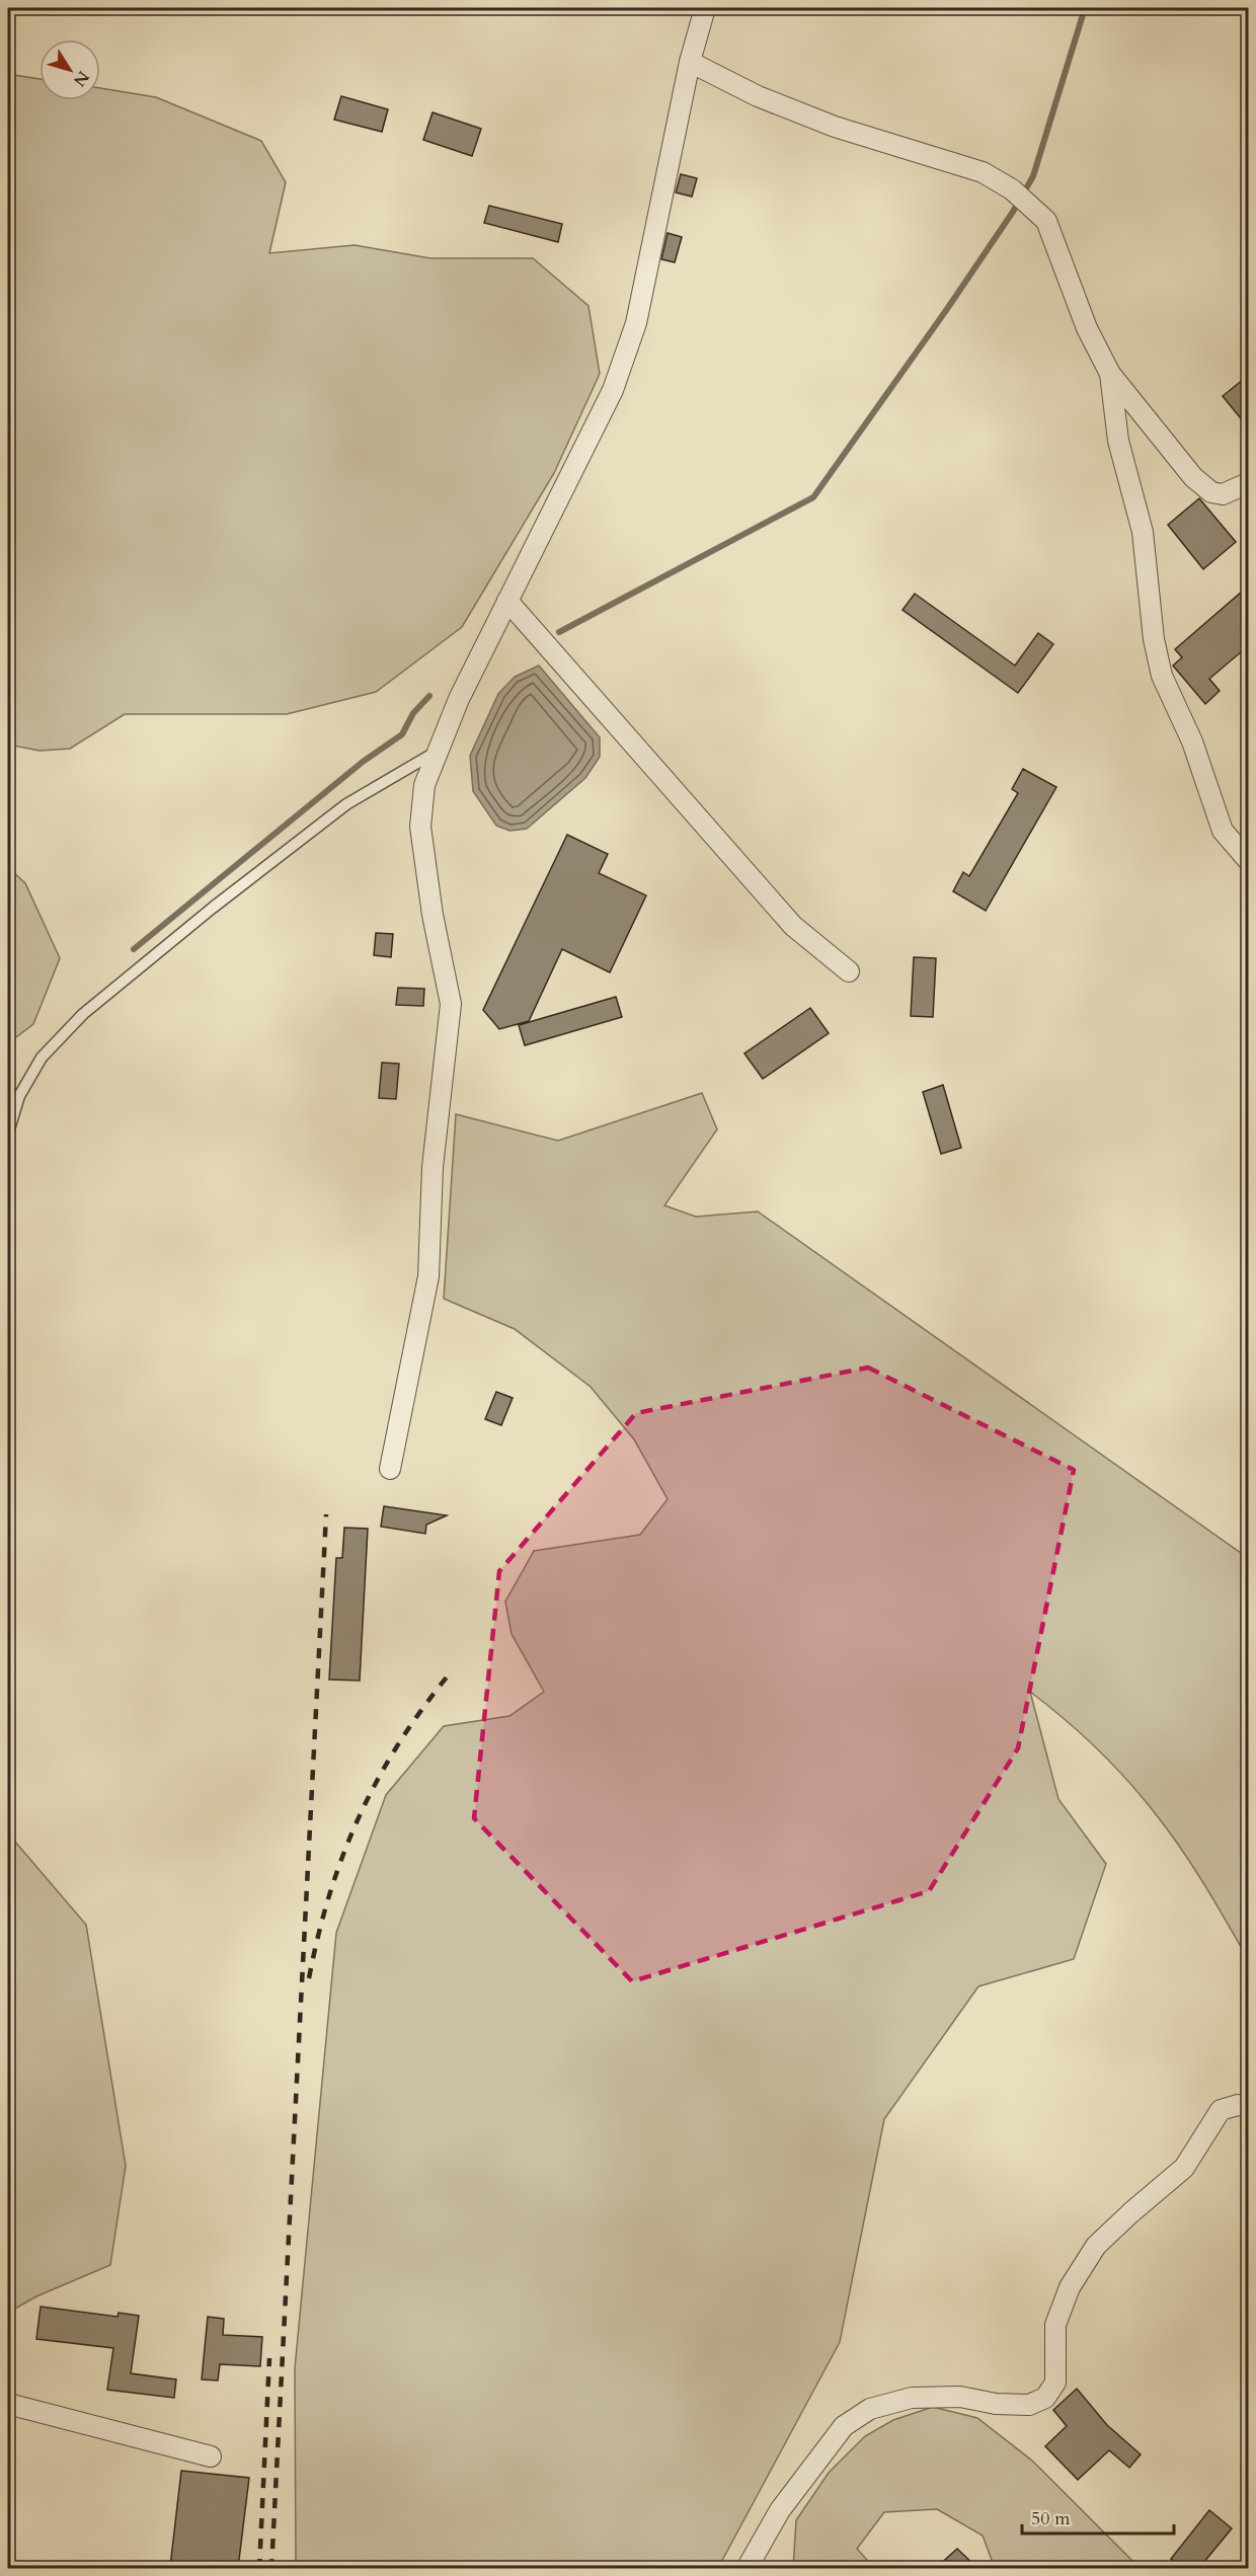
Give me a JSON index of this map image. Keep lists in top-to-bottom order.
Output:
{
  "scale_bar": "50 m",
  "north": "bottom right"
}
